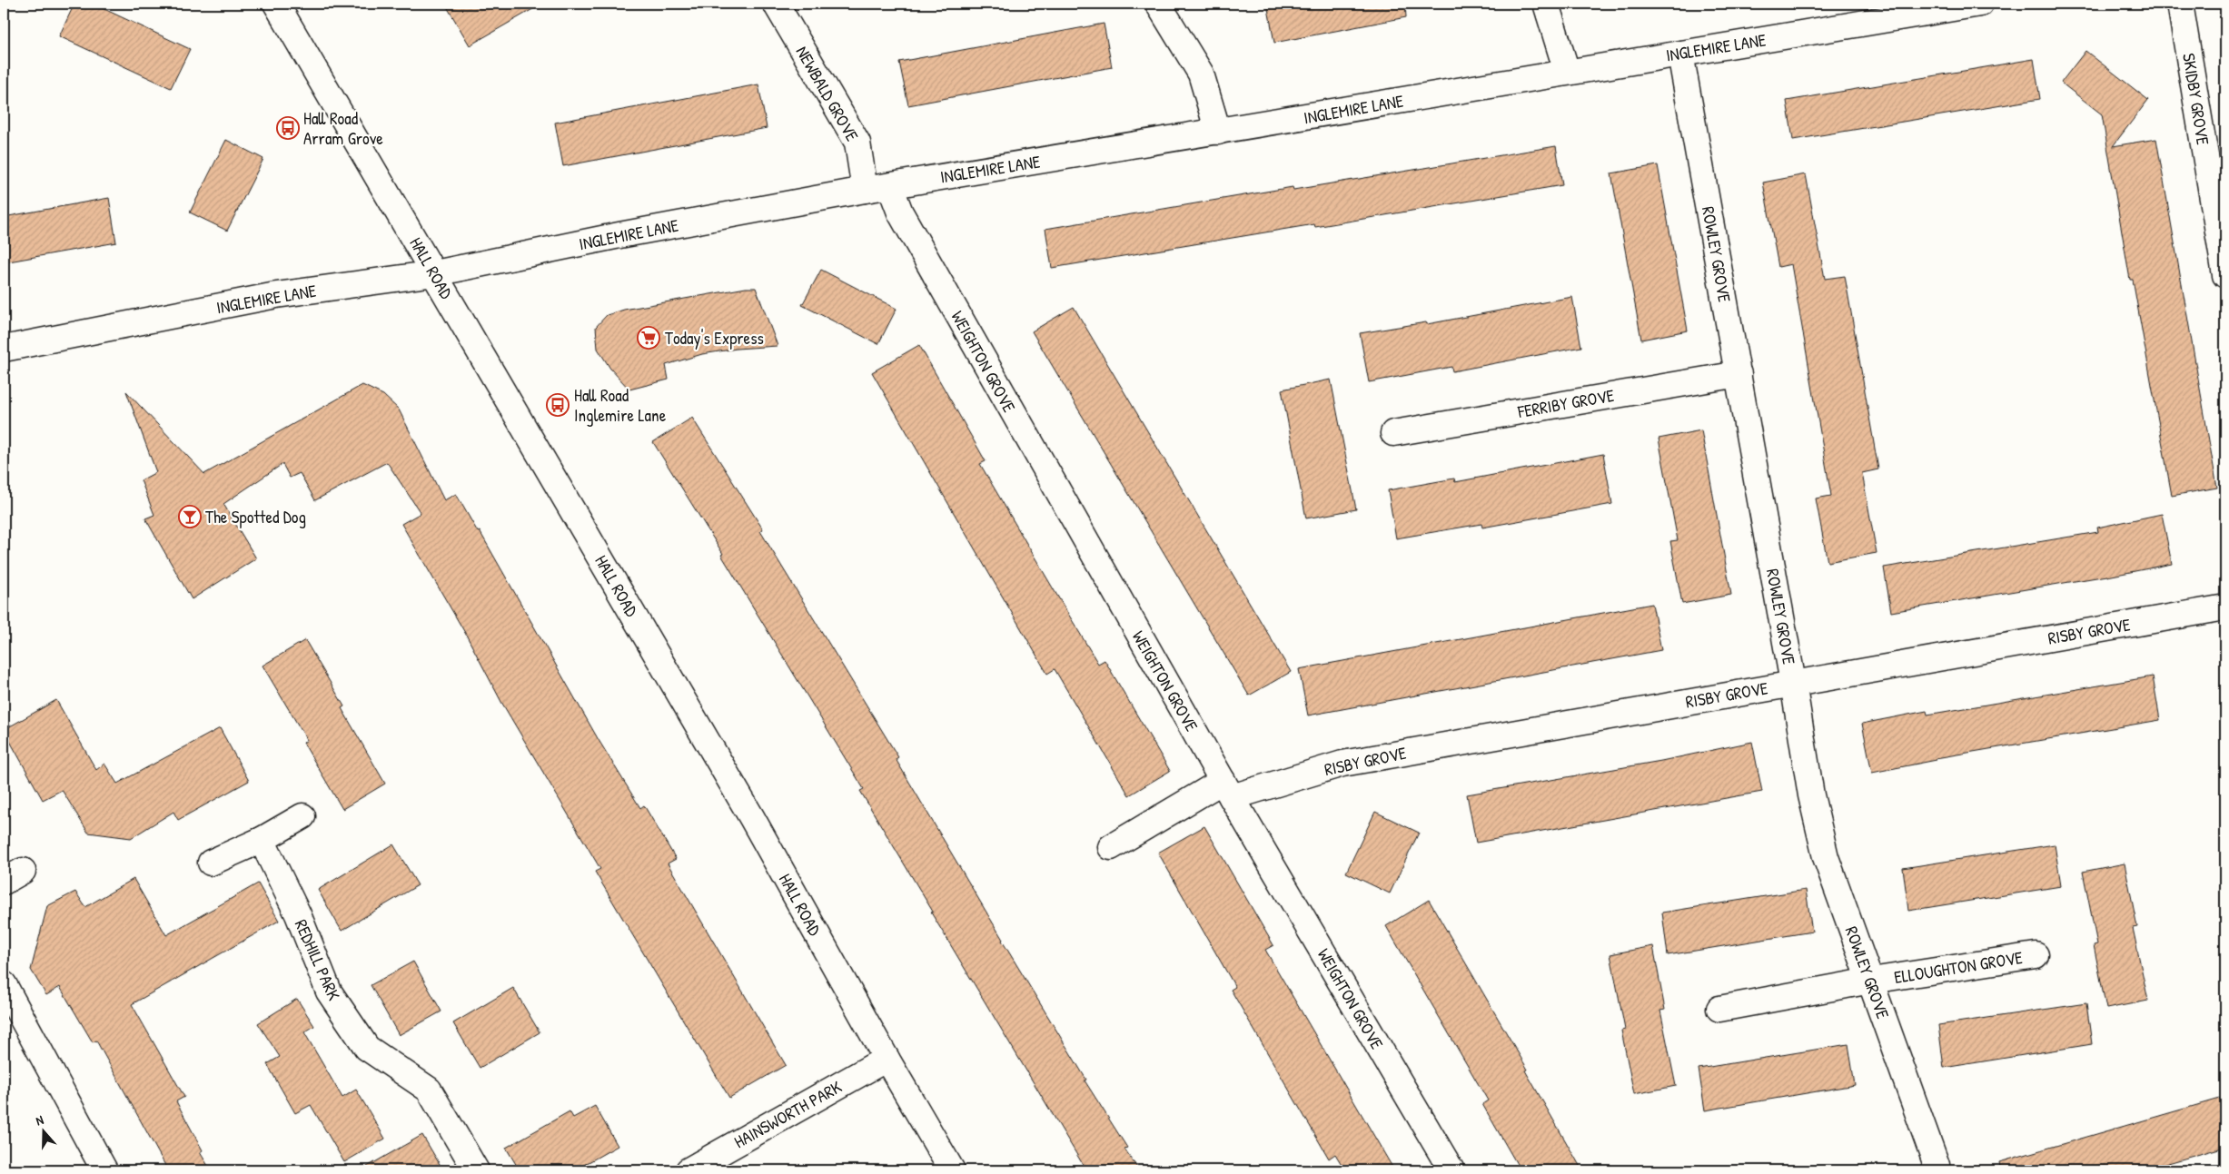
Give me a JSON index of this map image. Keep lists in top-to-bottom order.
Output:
{
  "streets": {
    "street": [
      "INGLEMIRE LANE",
      "NEWBALD GROVE",
      "SKIDBY GROVE",
      "ROWLEY GROVE",
      "HALL ROAD",
      "WEIGHTON GROVE",
      "FERRIBY GROVE",
      "RISBY GROVE",
      "REDHILL PARK",
      "ELLOUGHTON GROVE",
      "HAINSWORTH PARK"
    ]
  },
  "crossings": [
    ["INGLEMIRE LANE", "NEWBALD GROVE"],
    ["INGLEMIRE LANE", "ROWLEY GROVE"],
    ["INGLEMIRE LANE", "HALL ROAD"],
    ["INGLEMIRE LANE", "WEIGHTON GROVE"],
    ["ROWLEY GROVE", "FERRIBY GROVE"],
    ["ROWLEY GROVE", "RISBY GROVE"],
    ["ROWLEY GROVE", "ELLOUGHTON GROVE"],
    ["HALL ROAD", "HAINSWORTH PARK"],
    ["WEIGHTON GROVE", "RISBY GROVE"]
  ],
  "places": {
    "bus stop": ["Hall Road Arram Grove", "Hall Road Inglemire Lane"],
    "supermarket": ["Today's Express"],
    "bar": ["The Spotted Dog"]
  },
  "north": "top"
}
